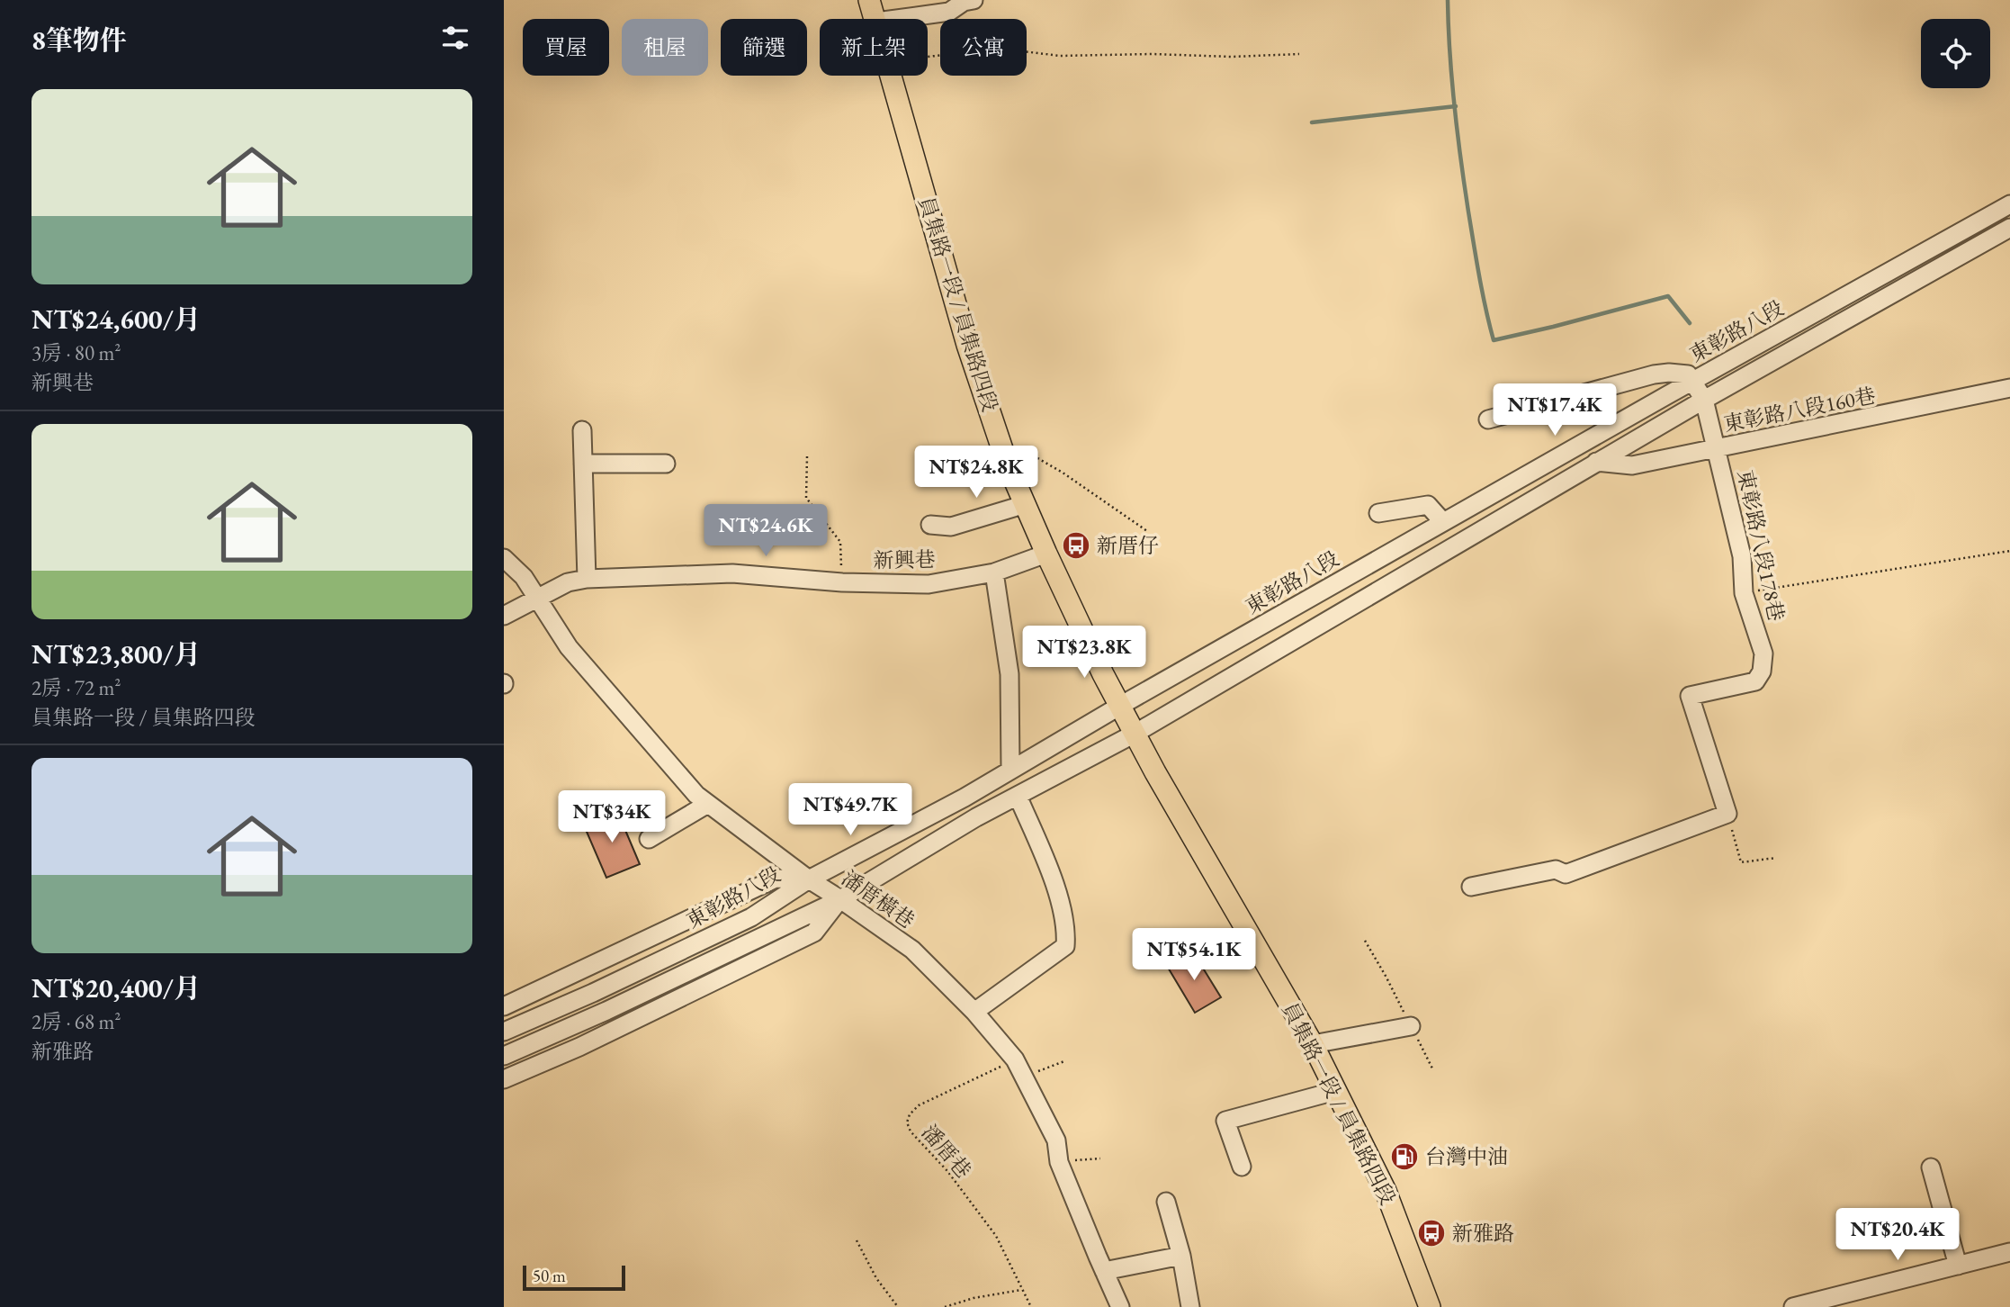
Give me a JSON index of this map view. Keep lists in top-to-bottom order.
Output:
{
  "streets": {
    "main road": ["員集路一段 / 員集路四段"],
    "street": [
      "東彰路八段",
      "東彰路八段160巷",
      "東彰路八段178巷",
      "新興巷",
      "潘厝橫巷"
    ],
    "path": ["潘厝巷"]
  },
  "crossings": [
    ["員集路一段 / 員集路四段", "東彰路八段"],
    ["員集路一段 / 員集路四段", "新興巷"],
    ["東彰路八段", "東彰路八段178巷"],
    ["東彰路八段", "潘厝橫巷"],
    ["東彰路八段160巷", "東彰路八段178巷"],
    ["新興巷", "潘厝橫巷"],
    ["潘厝橫巷", "潘厝巷"]
  ],
  "places": {
    "bus stop": ["新厝仔", "新雅路"],
    "fuel station": ["台灣中油"]
  },
  "scale_bar": "50 m",
  "page": {
    "heading": "8筆物件",
    "chip": [
      "買屋",
      "租屋",
      "篩選",
      "新上架",
      "公寓"
    ],
    "list": [
      {
        "name": "NT$24,600/月",
        "note": "3房 · 80 m² · 新興巷"
      },
      {
        "name": "NT$23,800/月",
        "note": "2房 · 72 m² · 員集路一段 / 員集路四段"
      },
      {
        "name": "NT$20,400/月",
        "note": "2房 · 68 m² · 新雅路"
      }
    ],
    "price": [
      "NT$17.4K",
      "NT$24.8K",
      "NT$24.6K",
      "NT$23.8K",
      "NT$49.7K",
      "NT$34K",
      "NT$54.1K",
      "NT$20.4K"
    ],
    "scale": "50 m"
  }
}
